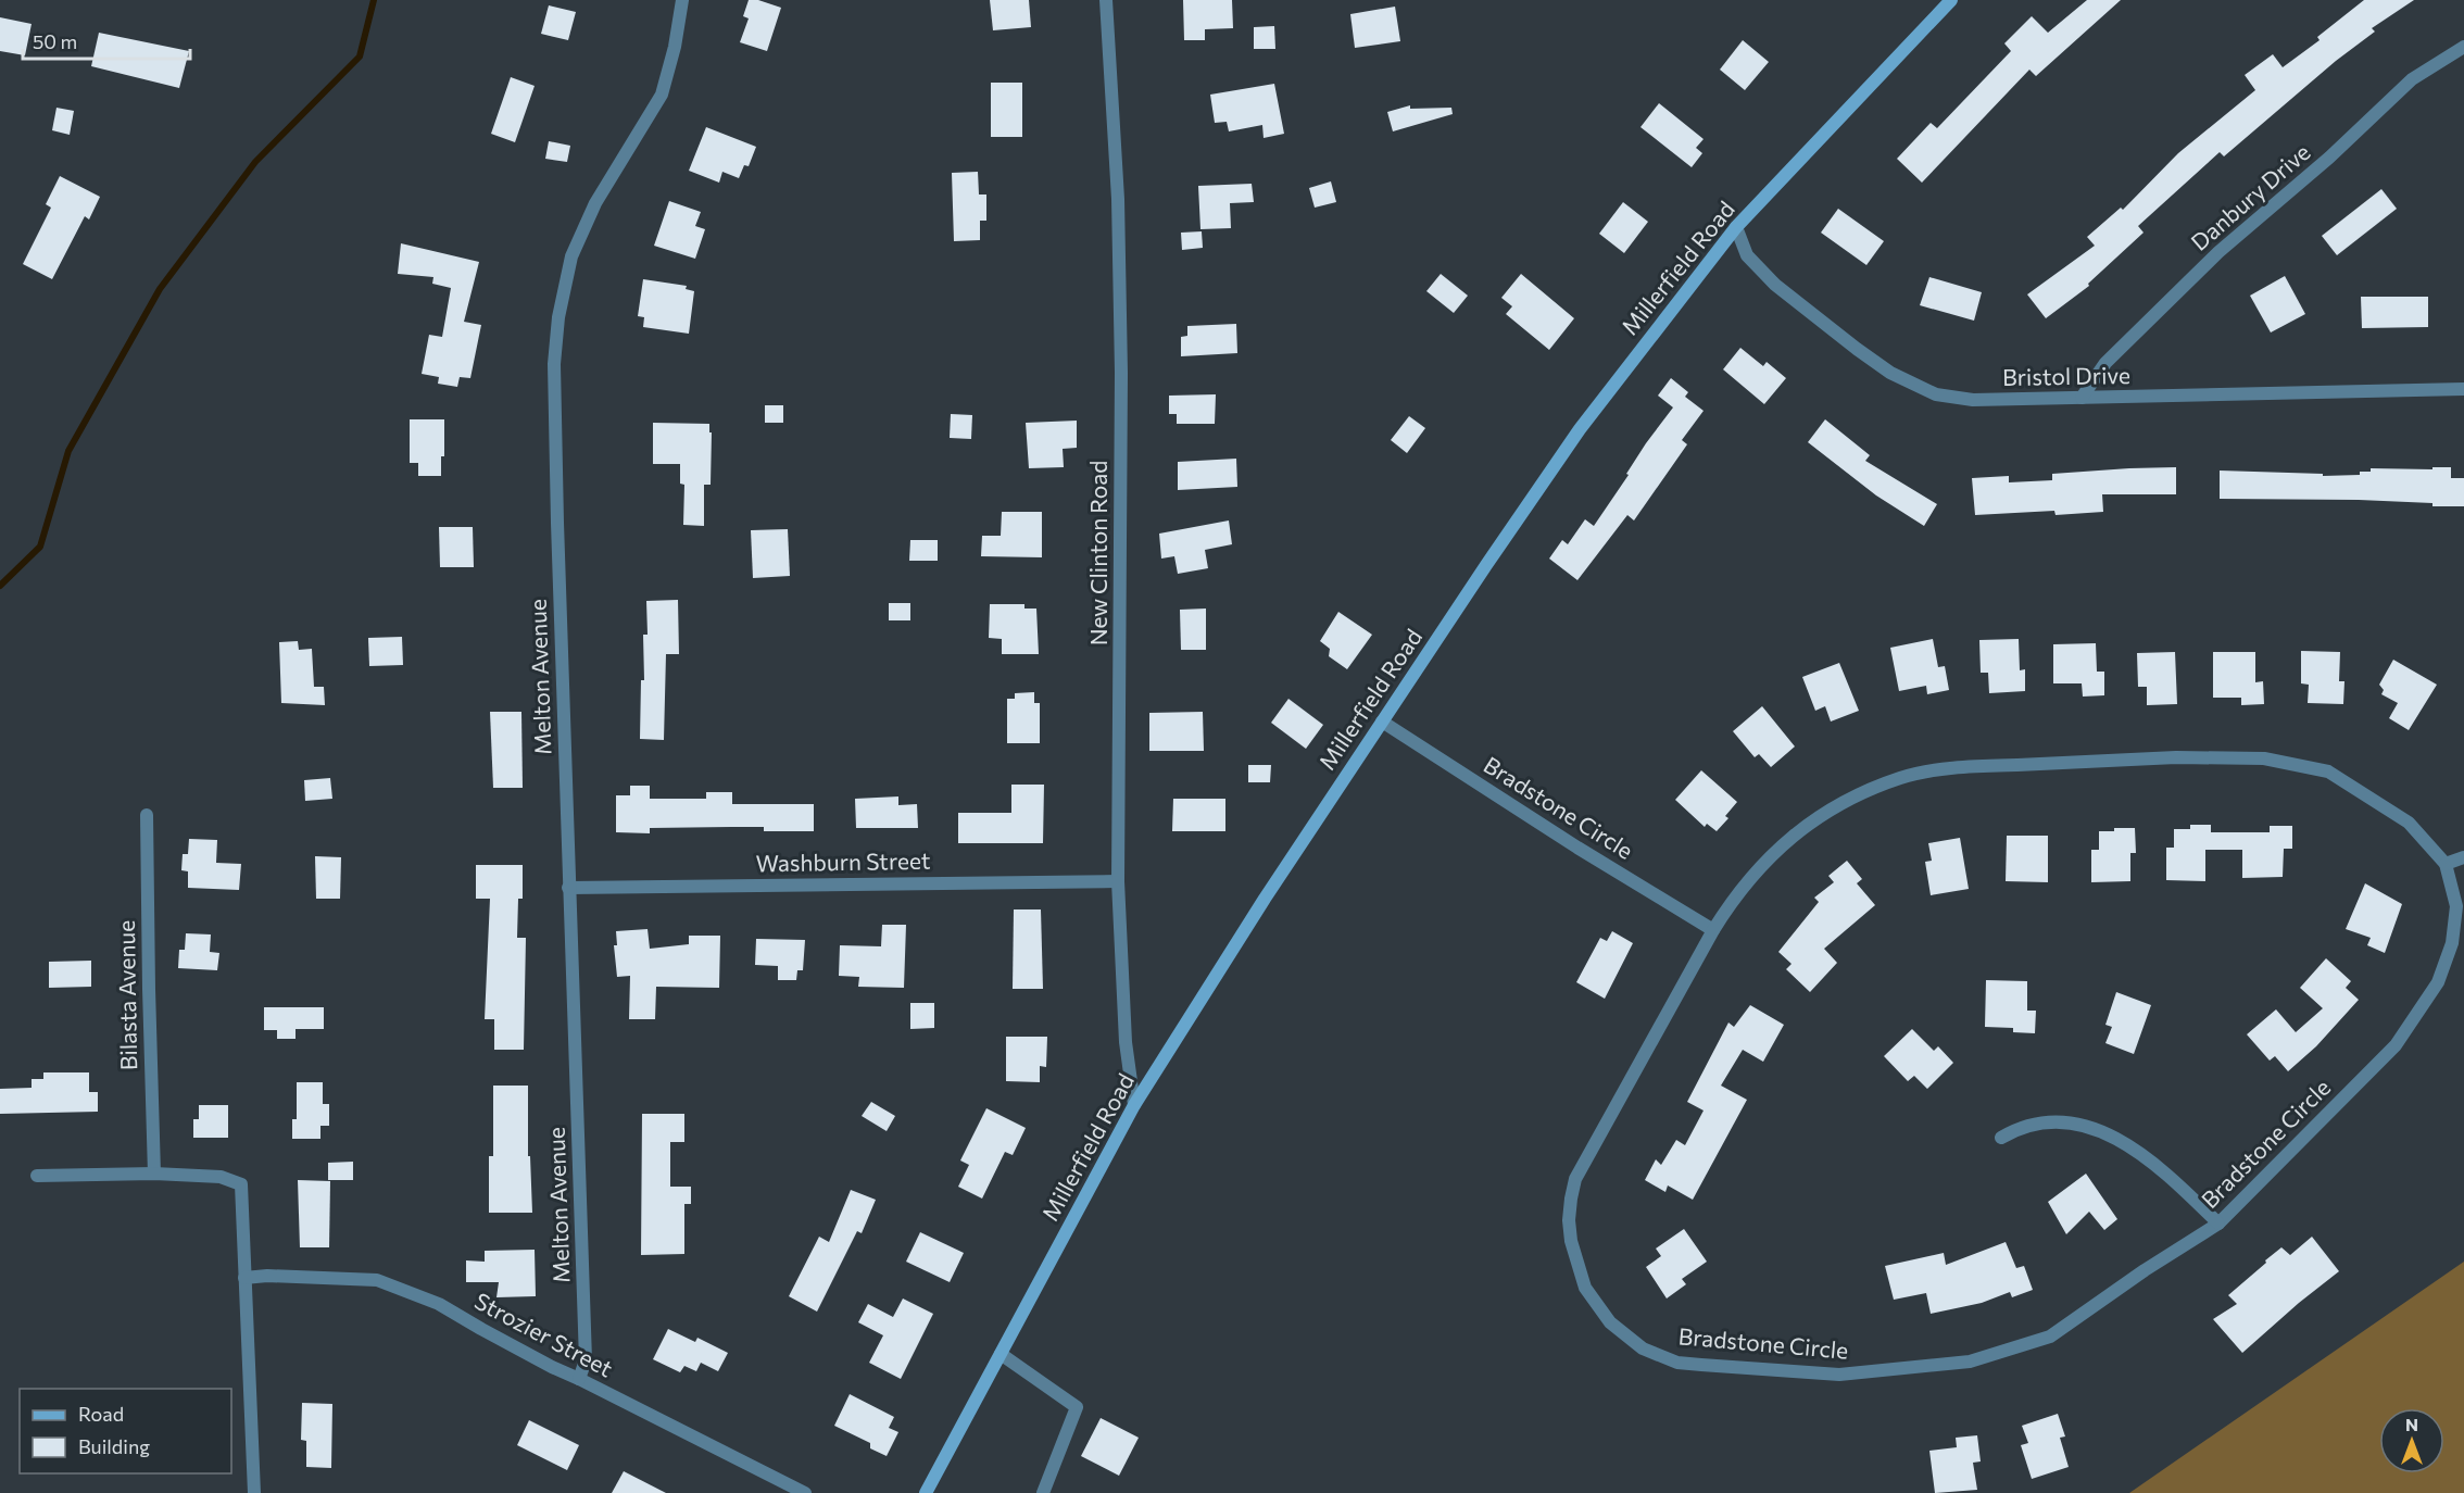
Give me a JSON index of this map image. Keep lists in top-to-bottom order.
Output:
{
  "streets": {
    "main road": ["Millerfield Road"],
    "street": [
      "Danbury Drive",
      "Bristol Drive",
      "New Clinton Road",
      "Melton Avenue",
      "Bradstone Circle",
      "Washburn Street",
      "Bilasta Avenue",
      "Strozier Street"
    ]
  },
  "crossings": [
    ["Danbury Drive", "Bristol Drive"],
    ["Millerfield Road", "Bristol Drive"],
    ["Millerfield Road", "New Clinton Road"],
    ["Millerfield Road", "Bradstone Circle"],
    ["New Clinton Road", "Washburn Street"],
    ["Melton Avenue", "Washburn Street"],
    ["Melton Avenue", "Strozier Street"]
  ],
  "legend": ["Road", "Building"],
  "scale_bar": "50 m",
  "north": "top"
}
